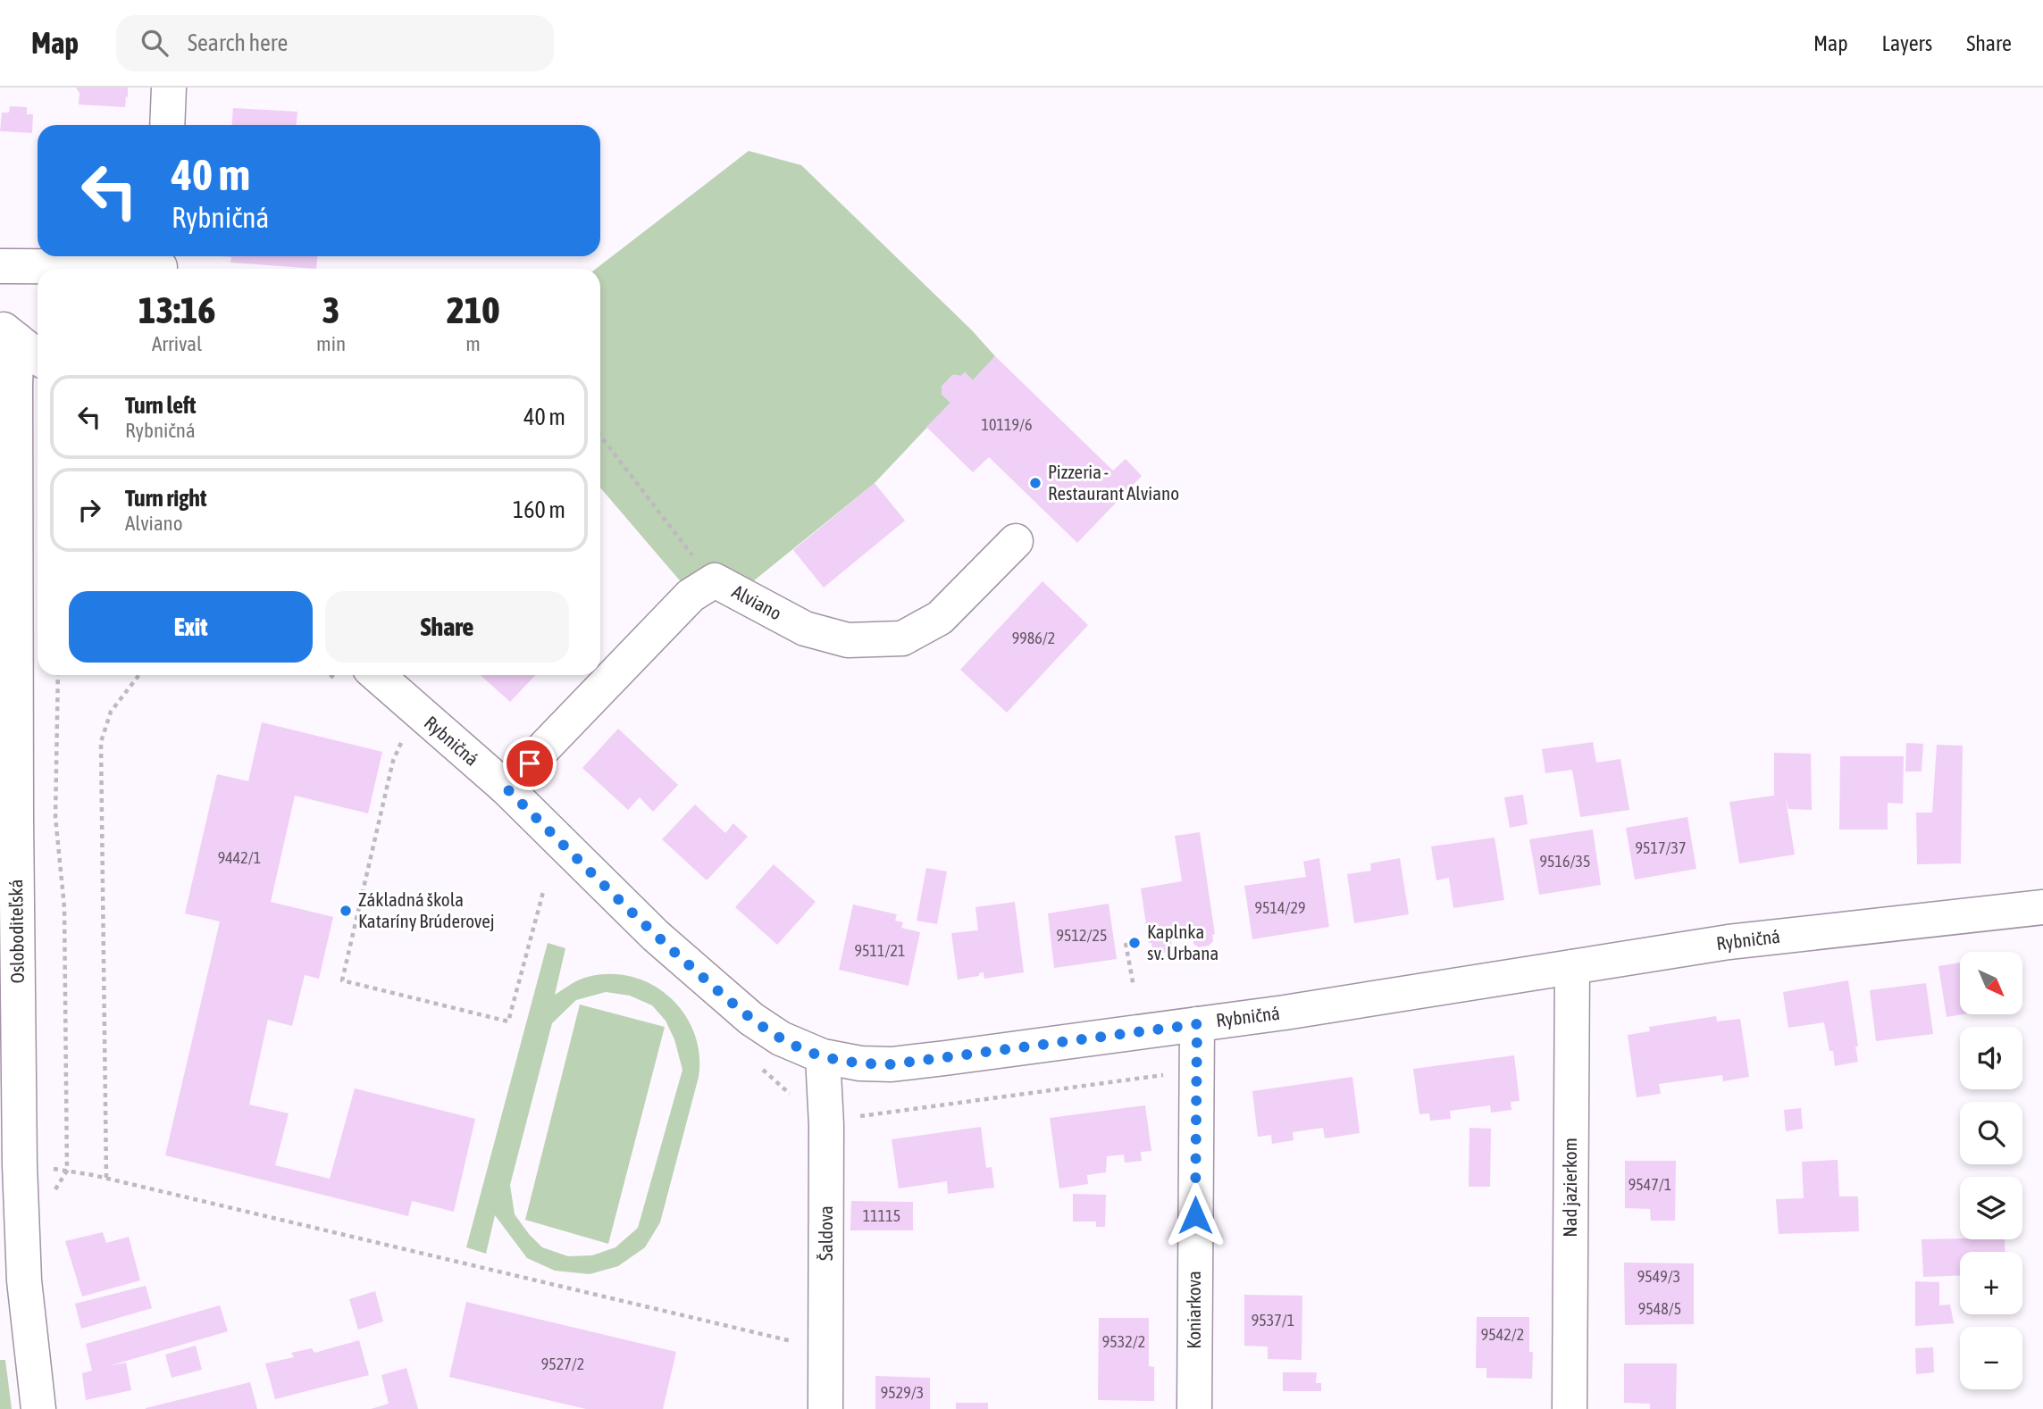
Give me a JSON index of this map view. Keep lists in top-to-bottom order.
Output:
{
  "streets": {
    "street": [
      "Alviano",
      "Rybničná",
      "Osloboditeľská",
      "Nad jazierkom",
      "Šaldova",
      "Koniarkova"
    ]
  },
  "crossings": [
    ["Alviano", "Rybničná"],
    ["Rybničná", "Nad jazierkom"],
    ["Rybničná", "Šaldova"],
    ["Rybničná", "Koniarkova"]
  ],
  "places": ["Pizzeria - Restaurant Alviano", "Základná škola Kataríny Brúderovej", "Kaplnka sv. Urbana"],
  "house_numbers": [
    "10119/6",
    "9986/2",
    "9517/37",
    "9442/1",
    "9516/35",
    "9514/29",
    "9512/25",
    "9511/21",
    "9547/1",
    "11115",
    "9549/3",
    "9548/5",
    "9537/1",
    "9542/2",
    "9532/2",
    "9527/2",
    "9529/3"
  ],
  "north": "bottom right",
  "page": {
    "header": "Map",
    "search": "Search here",
    "nav": ["Map", "Layers", "Share"],
    "turn": ["40 m", "Rybničná"],
    "eta": [
      "13:16",
      "Arrival",
      "3",
      "min",
      "210",
      "m"
    ],
    "list": [
      {
        "name": "Turn left",
        "note": "Rybničná",
        "value": "40 m"
      },
      {
        "name": "Turn right",
        "note": "Alviano",
        "value": "160 m"
      }
    ],
    "buttons": ["Exit", "Share"],
    "map_buttons": ["+", "−"]
  }
}
